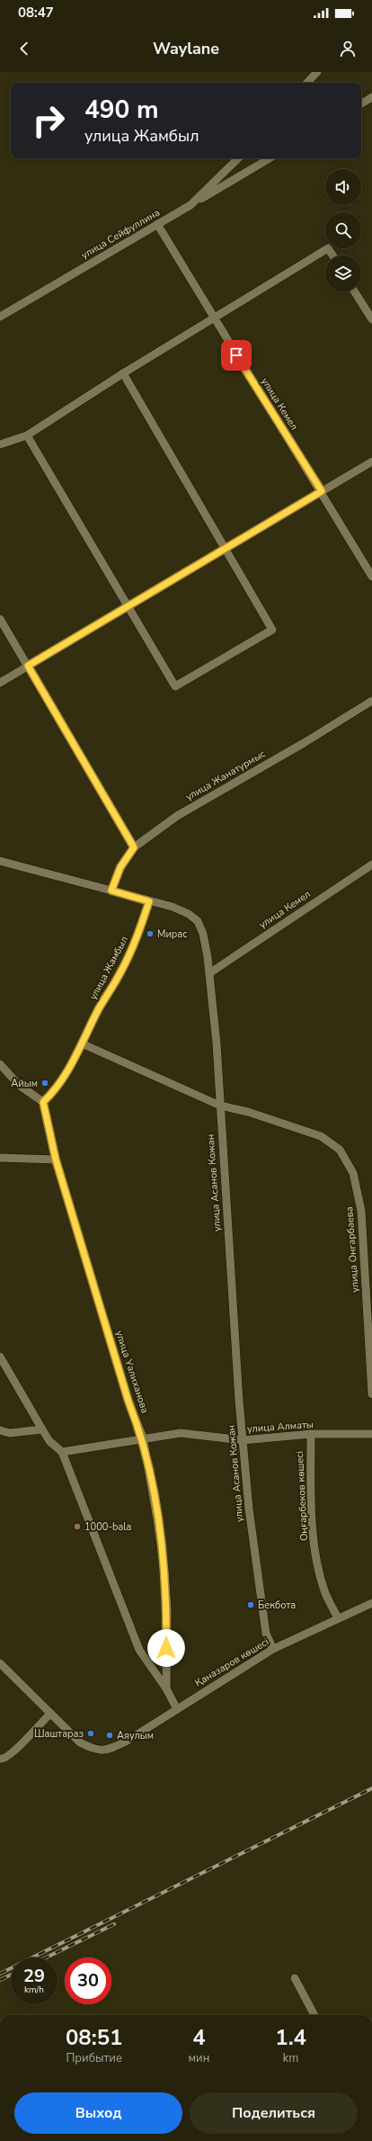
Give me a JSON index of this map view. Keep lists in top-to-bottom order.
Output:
{
  "streets": {
    "street": [
      "улица Сейфуллина",
      "улица Кемел",
      "улица Жанатурмыс",
      "улица Жамбыл",
      "улица Асанов Кожан",
      "улица Онгарбаева",
      "улица Уалиханова",
      "улица Алматы",
      "Оңғарбеков көшесі",
      "Қаназаров көшесі"
    ]
  },
  "crossings": [
    ["улица Сейфуллина", "улица Кемел"],
    ["улица Кемел", "улица Асанов Кожан"],
    ["улица Жанатурмыс", "улица Асанов Кожан"],
    ["улица Жамбыл", "улица Асанов Кожан"],
    ["улица Жамбыл", "улица Уалиханова"],
    ["улица Асанов Кожан", "улица Онгарбаева"],
    ["улица Асанов Кожан", "улица Алматы"],
    ["улица Асанов Кожан", "Қаназаров көшесі"],
    ["улица Уалиханова", "улица Алматы"],
    ["улица Уалиханова", "Қаназаров көшесі"],
    ["улица Алматы", "Оңғарбеков көшесі"],
    ["Оңғарбеков көшесі", "Қаназаров көшесі"]
  ],
  "places": [
    "Мирас",
    "Айым",
    "1000-bala",
    "Бекбота",
    "Шаштараз",
    "Аяулым"
  ],
  "page": {
    "status": "08:47",
    "header": "Waylane",
    "turn": ["490 m", "улица Жамбыл"],
    "speed": "29 km/h",
    "limit": "30",
    "eta": [
      "08:51",
      "Прибытие",
      "4",
      "мин",
      "1.4",
      "km"
    ],
    "buttons": ["Выход", "Поделиться"]
  }
}
